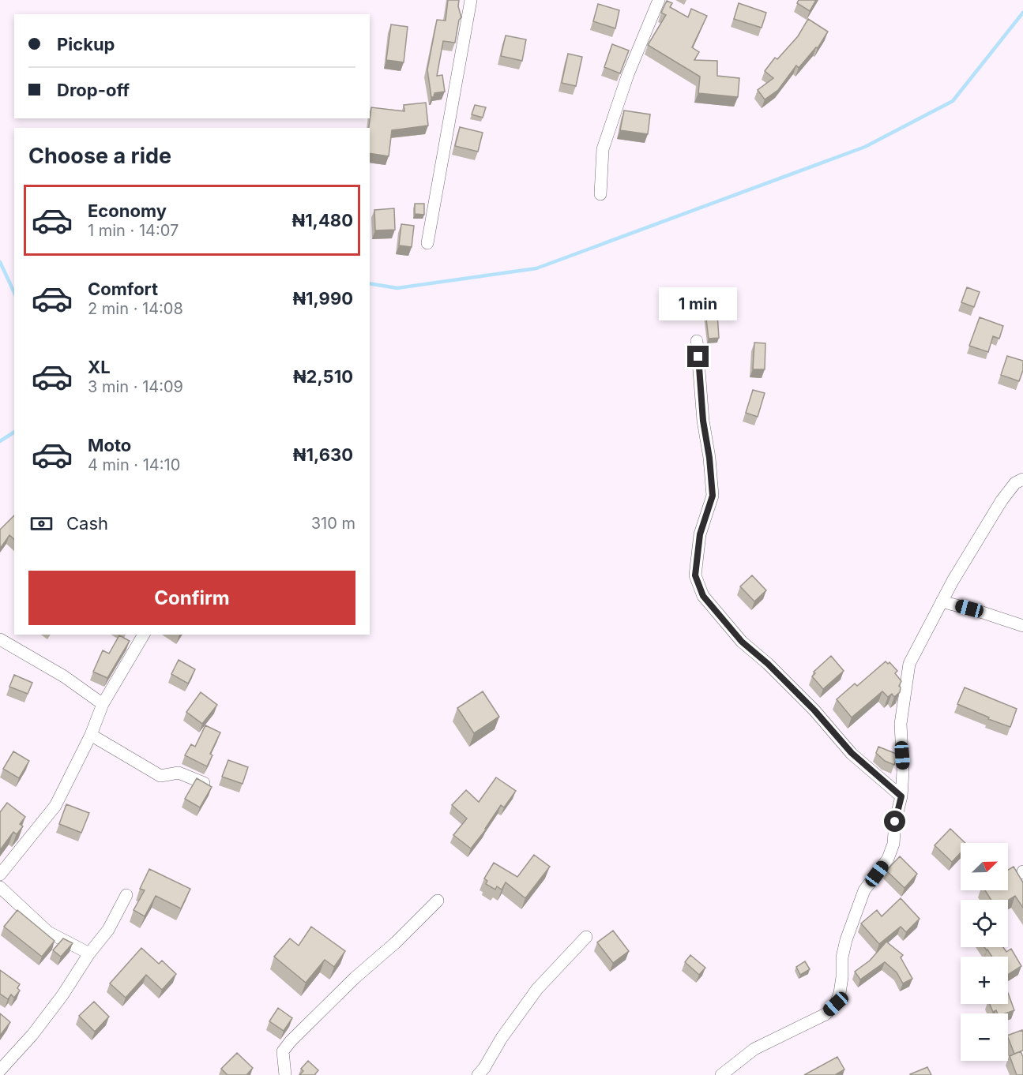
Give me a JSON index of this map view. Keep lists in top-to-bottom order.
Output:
{
  "north": "top right",
  "page": {
    "banner": ["Pickup", "Drop-off"],
    "heading": "Choose a ride",
    "list": [
      {
        "name": "Economy",
        "note": "1 min · 14:07",
        "value": "₦1,480"
      },
      {
        "name": "Comfort",
        "note": "2 min · 14:08",
        "value": "₦1,990"
      },
      {
        "name": "XL",
        "note": "3 min · 14:09",
        "value": "₦2,510"
      },
      {
        "name": "Moto",
        "note": "4 min · 14:10",
        "value": "₦1,630"
      }
    ],
    "bubble": "1 min",
    "pay": ["Cash", "310 m"],
    "buttons": "Confirm",
    "map_buttons": ["+", "−"]
  }
}
